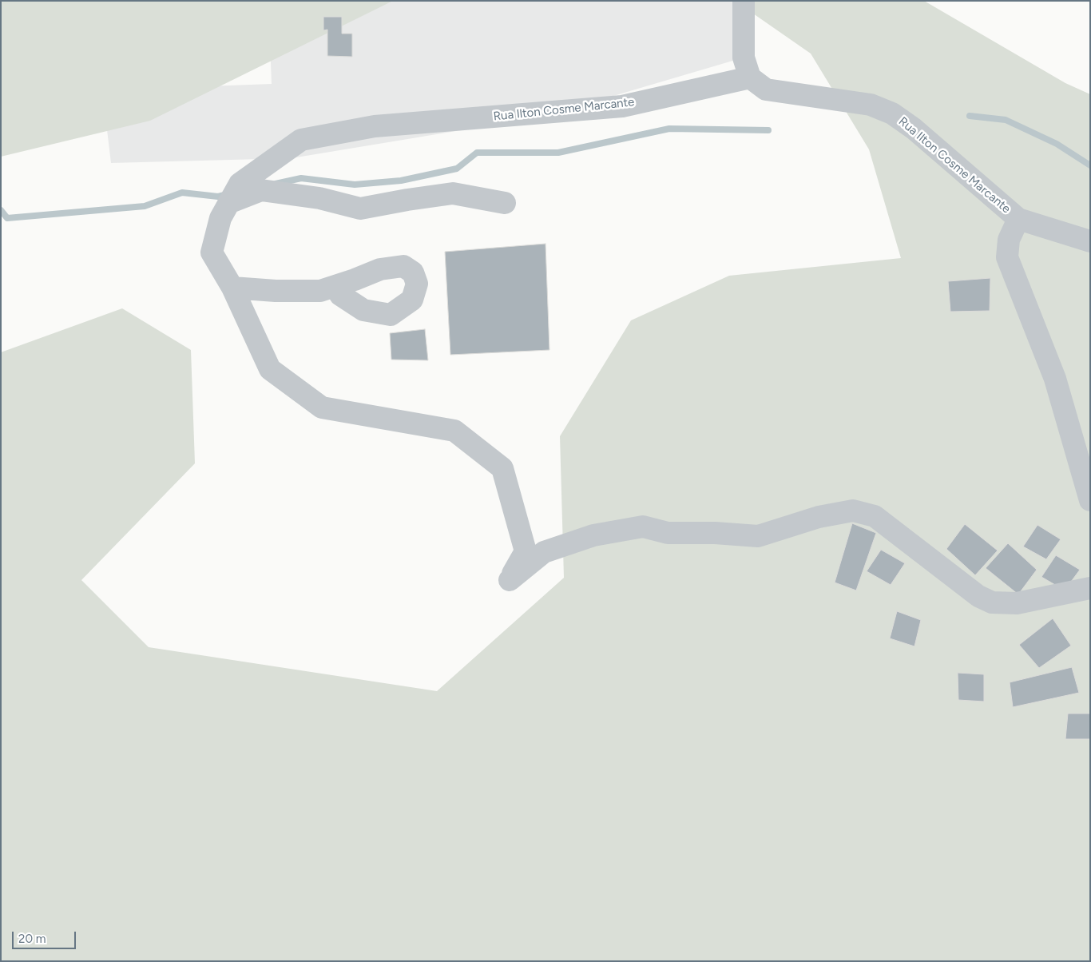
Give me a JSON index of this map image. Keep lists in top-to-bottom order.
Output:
{
  "streets": {
    "street": ["Rua Ilton Cosme Marcante"]
  },
  "scale_bar": "20 m"
}
